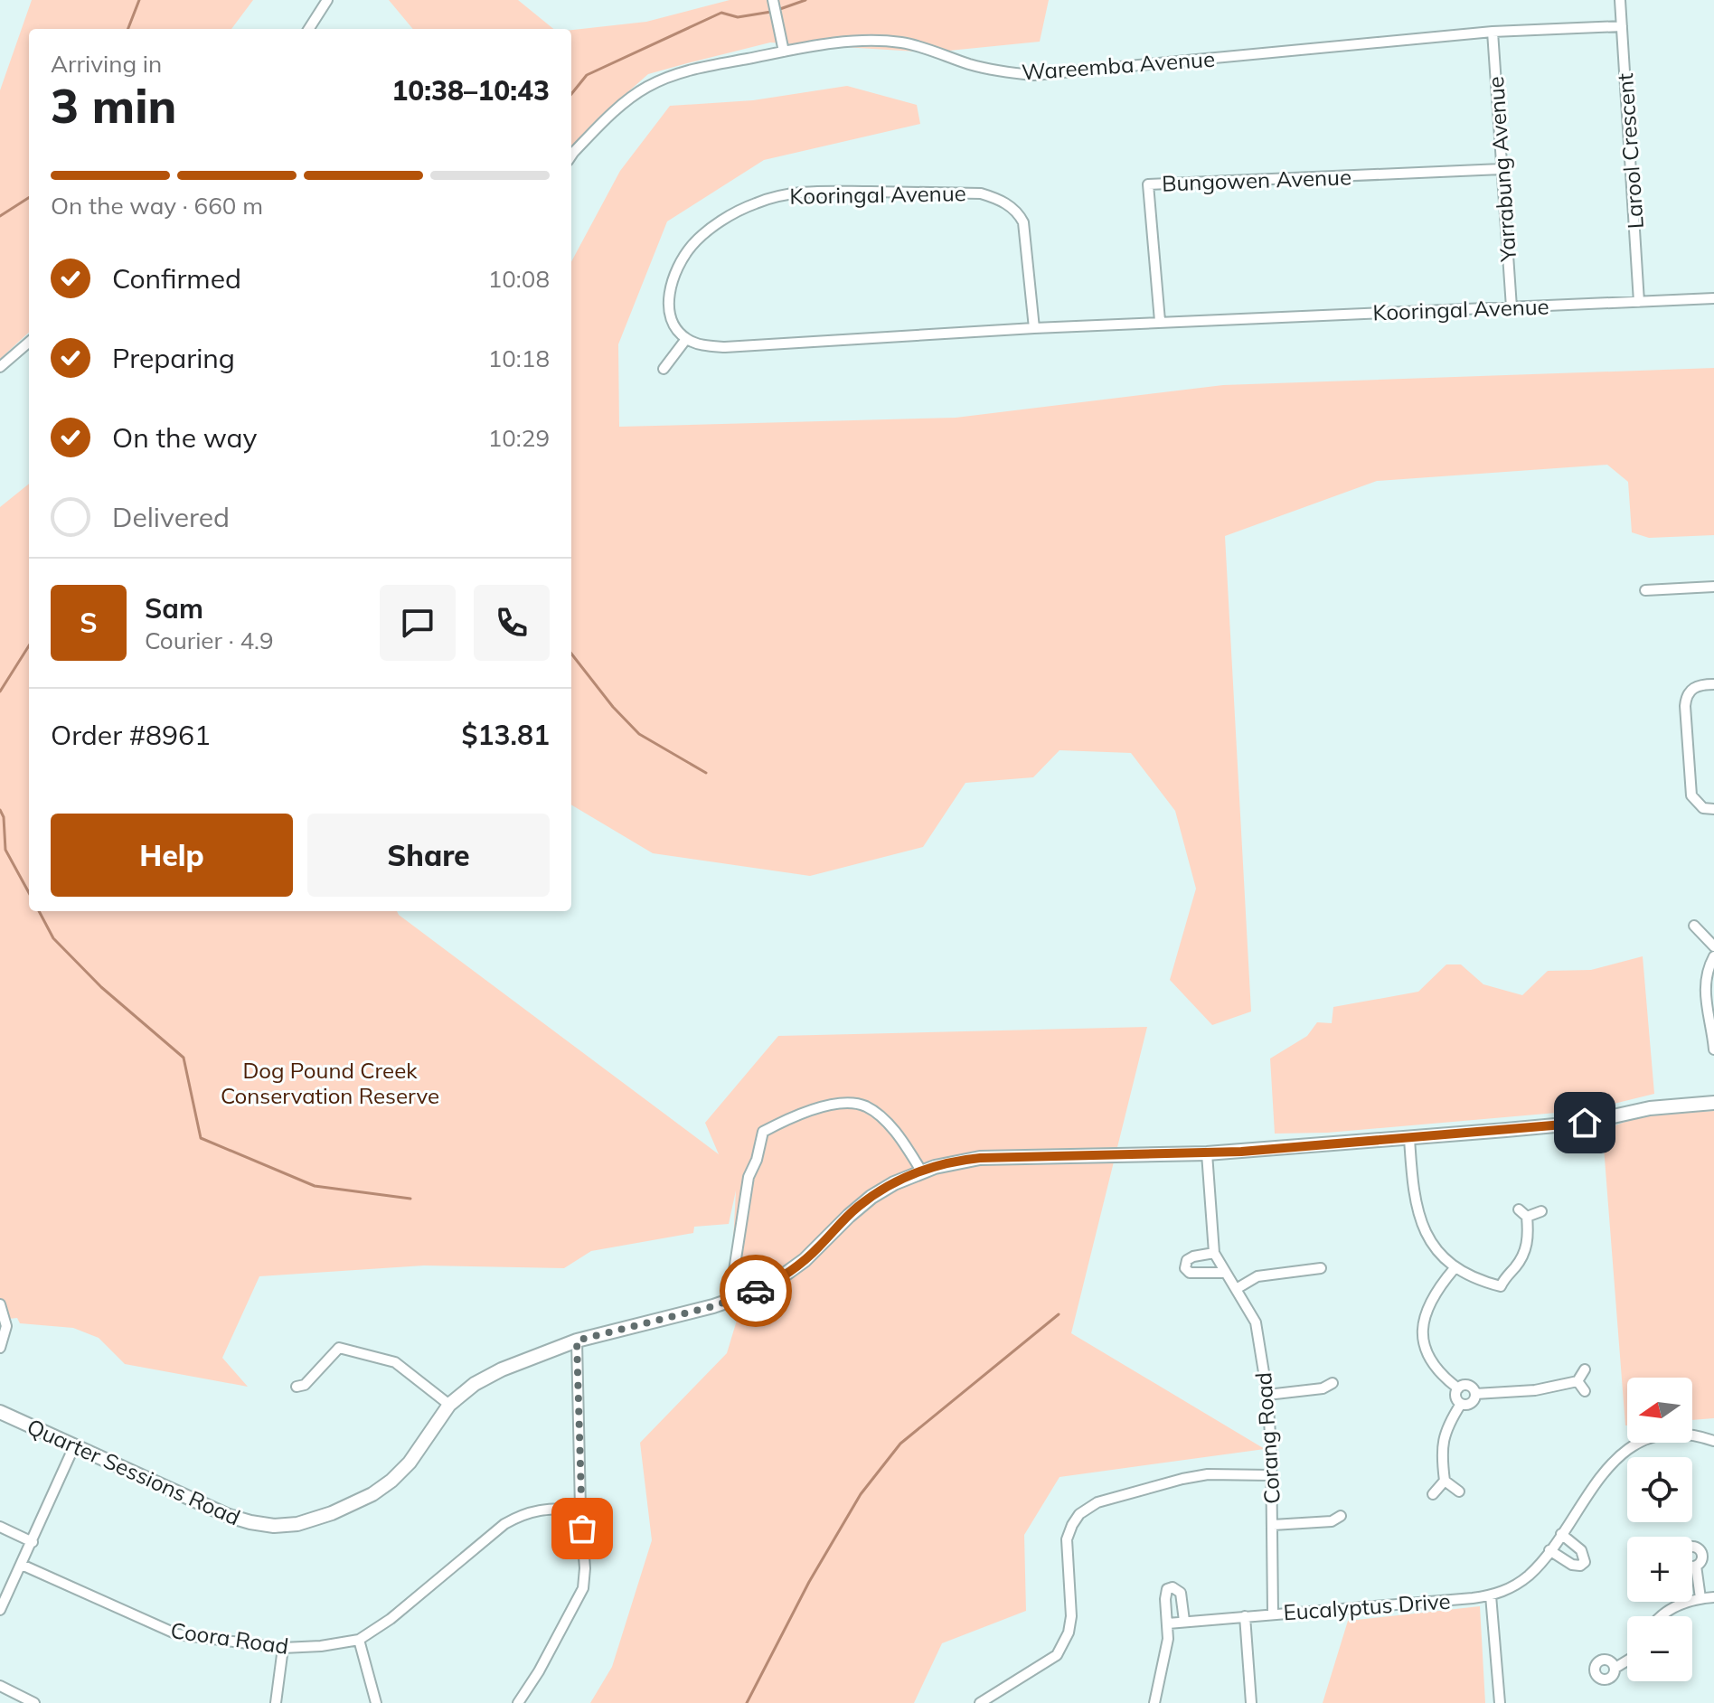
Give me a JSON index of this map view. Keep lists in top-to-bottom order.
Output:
{
  "streets": {
    "main road": ["Quarter Sessions Road"],
    "street": [
      "Wareemba Avenue",
      "Larool Crescent",
      "Yarrabung Avenue",
      "Bungowen Avenue",
      "Kooringal Avenue",
      "Corang Road",
      "Eucalyptus Drive",
      "Coora Road"
    ]
  },
  "crossings": [
    ["Wareemba Avenue", "Larool Crescent"],
    ["Wareemba Avenue", "Yarrabung Avenue"],
    ["Larool Crescent", "Kooringal Avenue"],
    ["Yarrabung Avenue", "Bungowen Avenue"],
    ["Yarrabung Avenue", "Kooringal Avenue"],
    ["Bungowen Avenue", "Kooringal Avenue"],
    ["Corang Road", "Quarter Sessions Road"],
    ["Corang Road", "Eucalyptus Drive"]
  ],
  "parks": ["Dog Pound Creek Conservation Reserve"],
  "north": "left",
  "page": {
    "heading": ["3 min", "Arriving in", "10:38–10:43"],
    "panel": [
      "Sam",
      "Courier · 4.9",
      "Order #8961",
      "$13.81"
    ],
    "bar": "On the way · 660 m",
    "list": [
      ["Confirmed", "10:08"],
      ["Preparing", "10:18"],
      ["On the way", "10:29"],
      "Delivered"
    ],
    "round": "S",
    "buttons": ["Help", "Share"],
    "map_buttons": ["+", "−"]
  }
}
